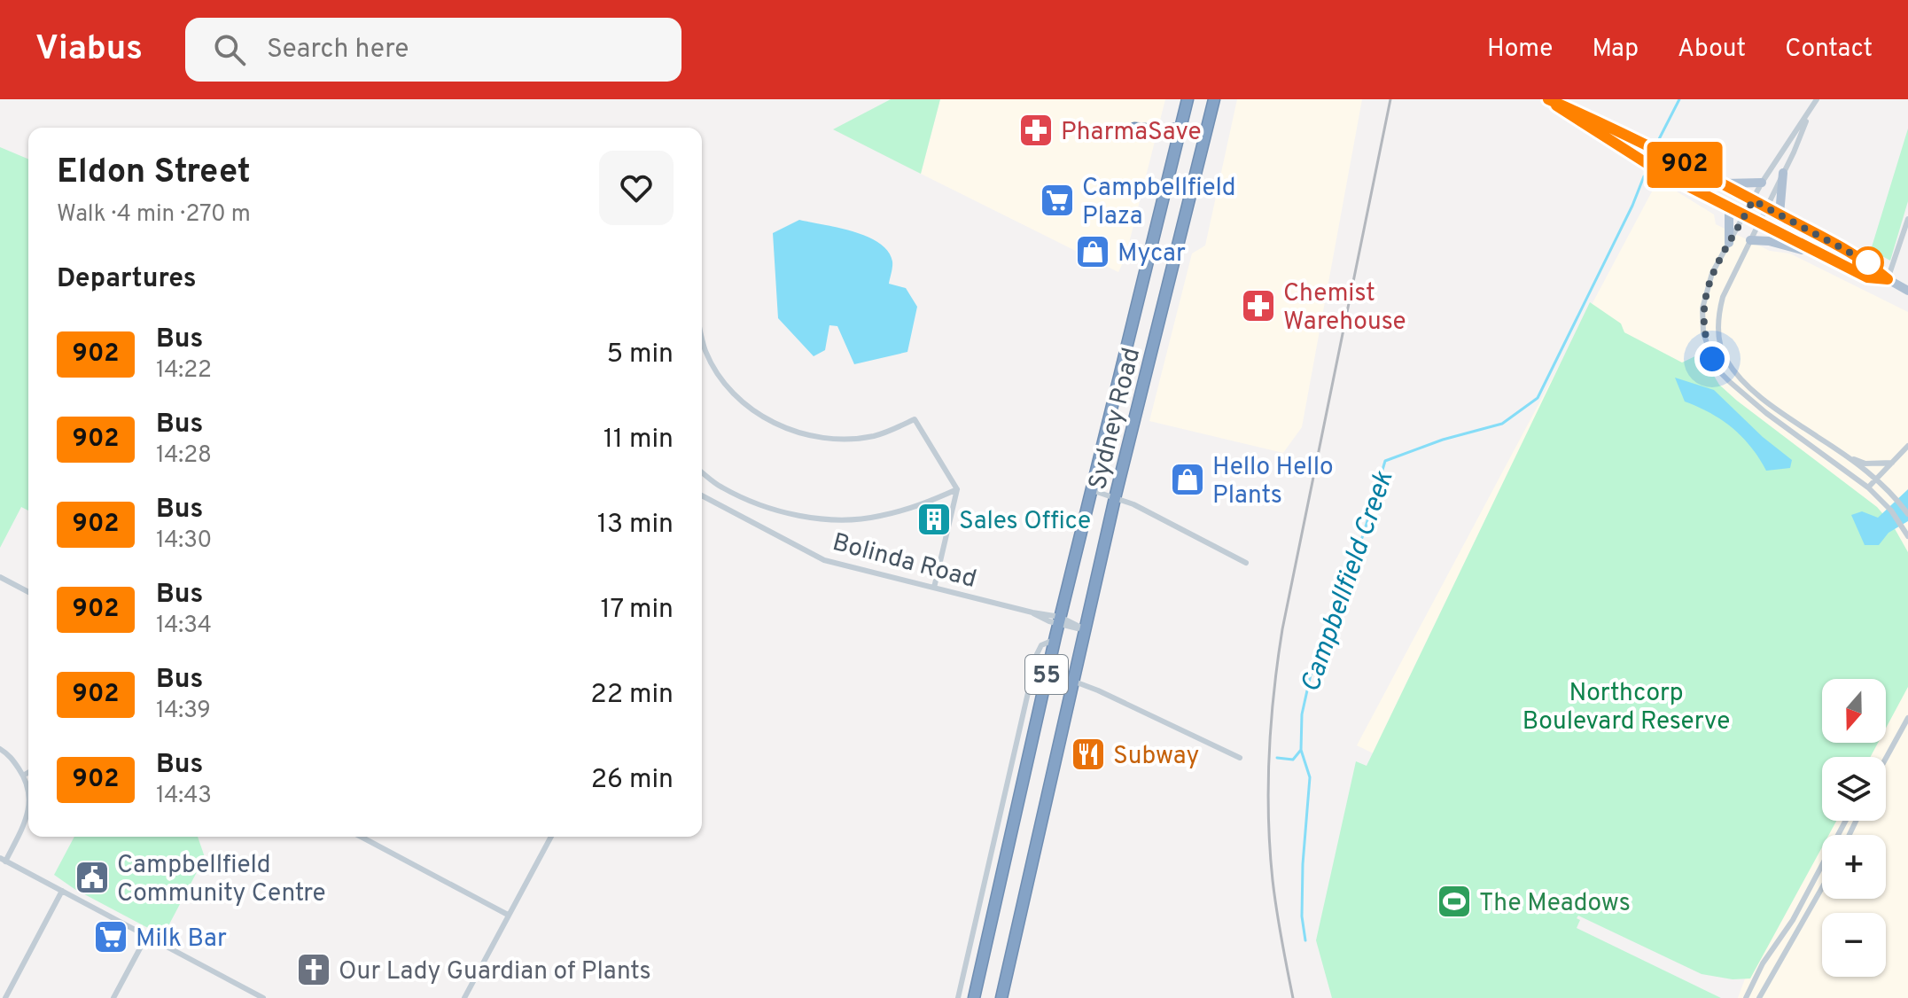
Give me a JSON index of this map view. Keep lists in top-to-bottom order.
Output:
{
  "streets": {
    "highway": ["Sydney Road", "55"],
    "street": ["Bolinda Road"]
  },
  "crossings": [
    ["Sydney Road", "Bolinda Road"]
  ],
  "water": ["Campbellfield Creek"],
  "parks": ["Northcorp Boulevard Reserve"],
  "places": {
    "pharmacy": ["PharmaSave", "Chemist Warehouse"],
    "supermarket": ["Campbellfield Plaza", "Milk Bar"],
    "shop": ["Mycar", "Hello Hello Plants"],
    "building": ["Sales Office"],
    "restaurant": ["Subway"],
    "public building": ["Campbellfield Community Centre"],
    "sports": ["The Meadows"],
    "church": ["Our Lady Guardian of Plants"]
  },
  "lines": ["bus line 902"],
  "north": "bottom",
  "page": {
    "header": "Viabus",
    "search": "Search here",
    "nav": [
      "Home",
      "Map",
      "About",
      "Contact"
    ],
    "on_map": "902",
    "heading": [
      ["Eldon Street", "Walk · 4 min · 270 m"],
      "Departures"
    ],
    "list": [
      {
        "mark": "902",
        "name": "Bus",
        "note": "14:22",
        "value": "5 min"
      },
      {
        "mark": "902",
        "name": "Bus",
        "note": "14:28",
        "value": "11 min"
      },
      {
        "mark": "902",
        "name": "Bus",
        "note": "14:30",
        "value": "13 min"
      },
      {
        "mark": "902",
        "name": "Bus",
        "note": "14:34",
        "value": "17 min"
      },
      {
        "mark": "902",
        "name": "Bus",
        "note": "14:39",
        "value": "22 min"
      },
      {
        "mark": "902",
        "name": "Bus",
        "note": "14:43",
        "value": "26 min"
      }
    ],
    "map_buttons": ["+", "−"]
  }
}
